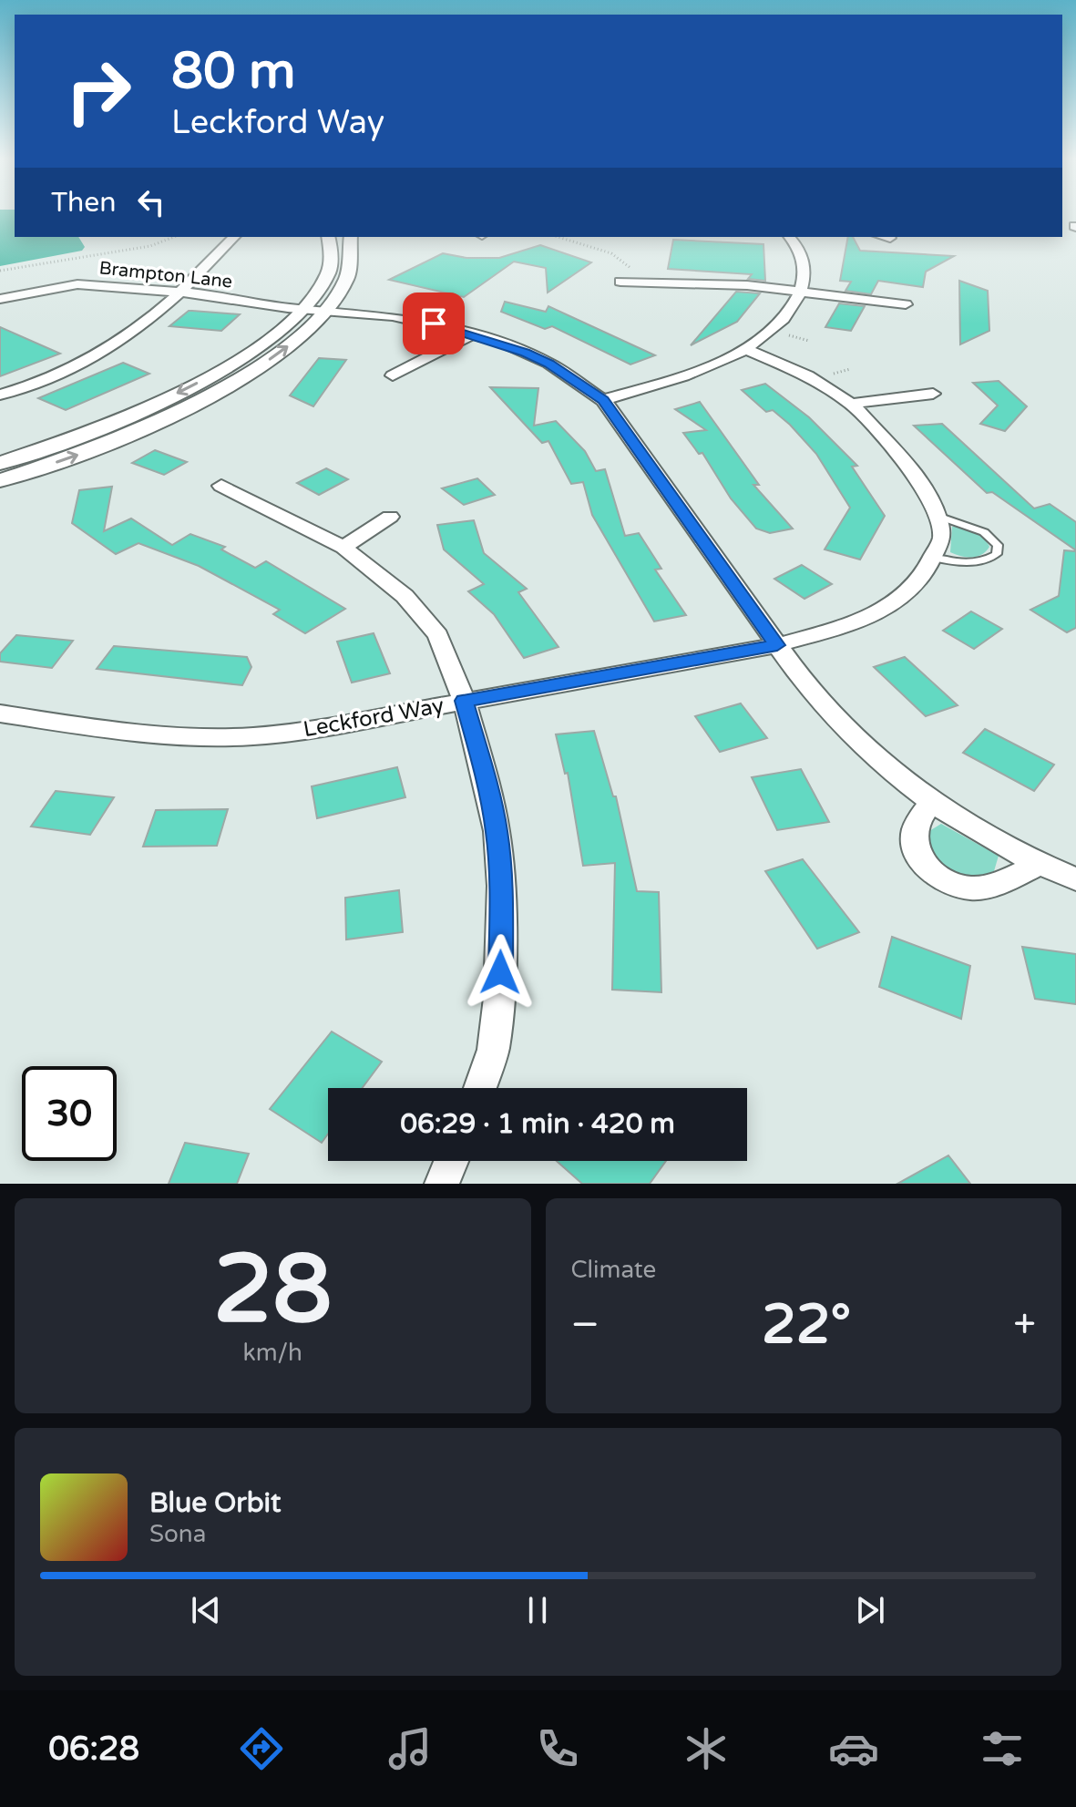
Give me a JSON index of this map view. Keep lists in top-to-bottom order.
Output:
{
  "streets": {
    "street": ["Brampton Lane", "Leckford Way"]
  },
  "page": {
    "turn": ["80 m", "Leckford Way"],
    "then": "Then",
    "limit": "30",
    "trip": "06:29 · 1 min · 420 m",
    "tile": [
      ["28", "km/h"],
      "Climate"
    ],
    "heat": ["−", "22°", "+"],
    "song": ["Blue Orbit", "Sona"],
    "tabs": "06:28"
  }
}
